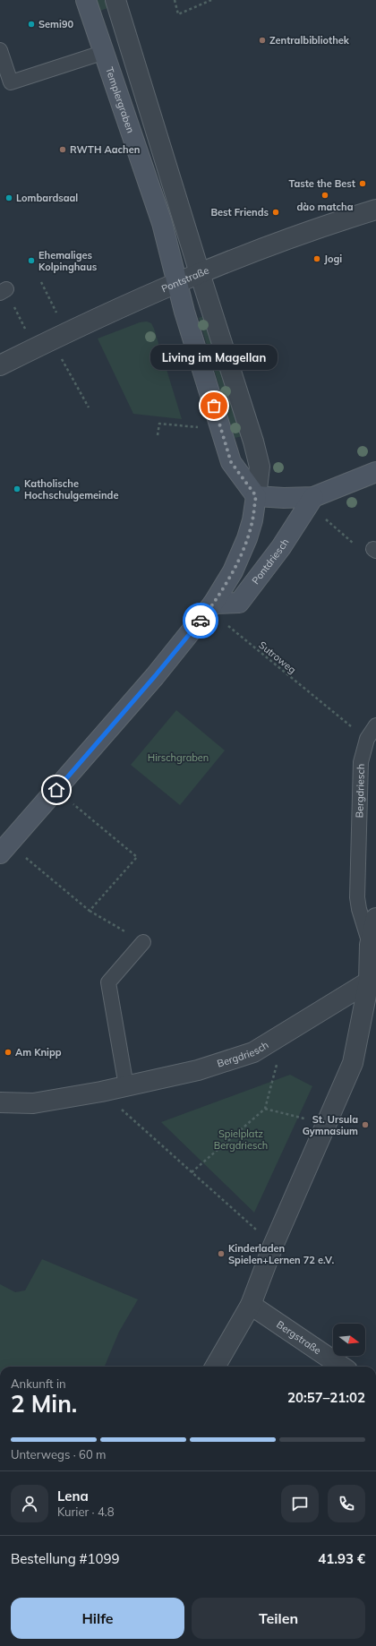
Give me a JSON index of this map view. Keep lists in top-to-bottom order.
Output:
{
  "streets": {
    "street": [
      "Templergraben",
      "Pontstraße",
      "Pontdriesch",
      "Bergdriesch",
      "Bergstraße"
    ],
    "path": ["Sutroweg"]
  },
  "crossings": [
    ["Templergraben", "Pontstraße"],
    ["Pontdriesch", "Sutroweg"],
    ["Bergdriesch", "Bergstraße"]
  ],
  "parks": ["Hirschgraben", "Spielplatz Bergdriesch"],
  "places": [
    "Semi90",
    "Zentralbibliothek",
    "RWTH Aachen",
    "Taste the Best",
    "dào matcha",
    "Lombardsaal",
    "Best Friends",
    "Jogi",
    "Ehemaliges Kolpinghaus",
    "Living im Magellan",
    "Katholische Hochschulgemeinde",
    "Am Knipp",
    "St. Ursula Gymnasium",
    "Kinderladen Spielen+Lernen 72 e.V."
  ],
  "north": "right",
  "page": {
    "bubble": "Living im Magellan",
    "heading": ["2 Min.", "Ankunft in", "20:57–21:02"],
    "panel": [
      "Lena",
      "Kurier · 4.8",
      "Bestellung #1099",
      "41.93 €"
    ],
    "bar": "Unterwegs · 60 m",
    "buttons": ["Hilfe", "Teilen"]
  }
}
